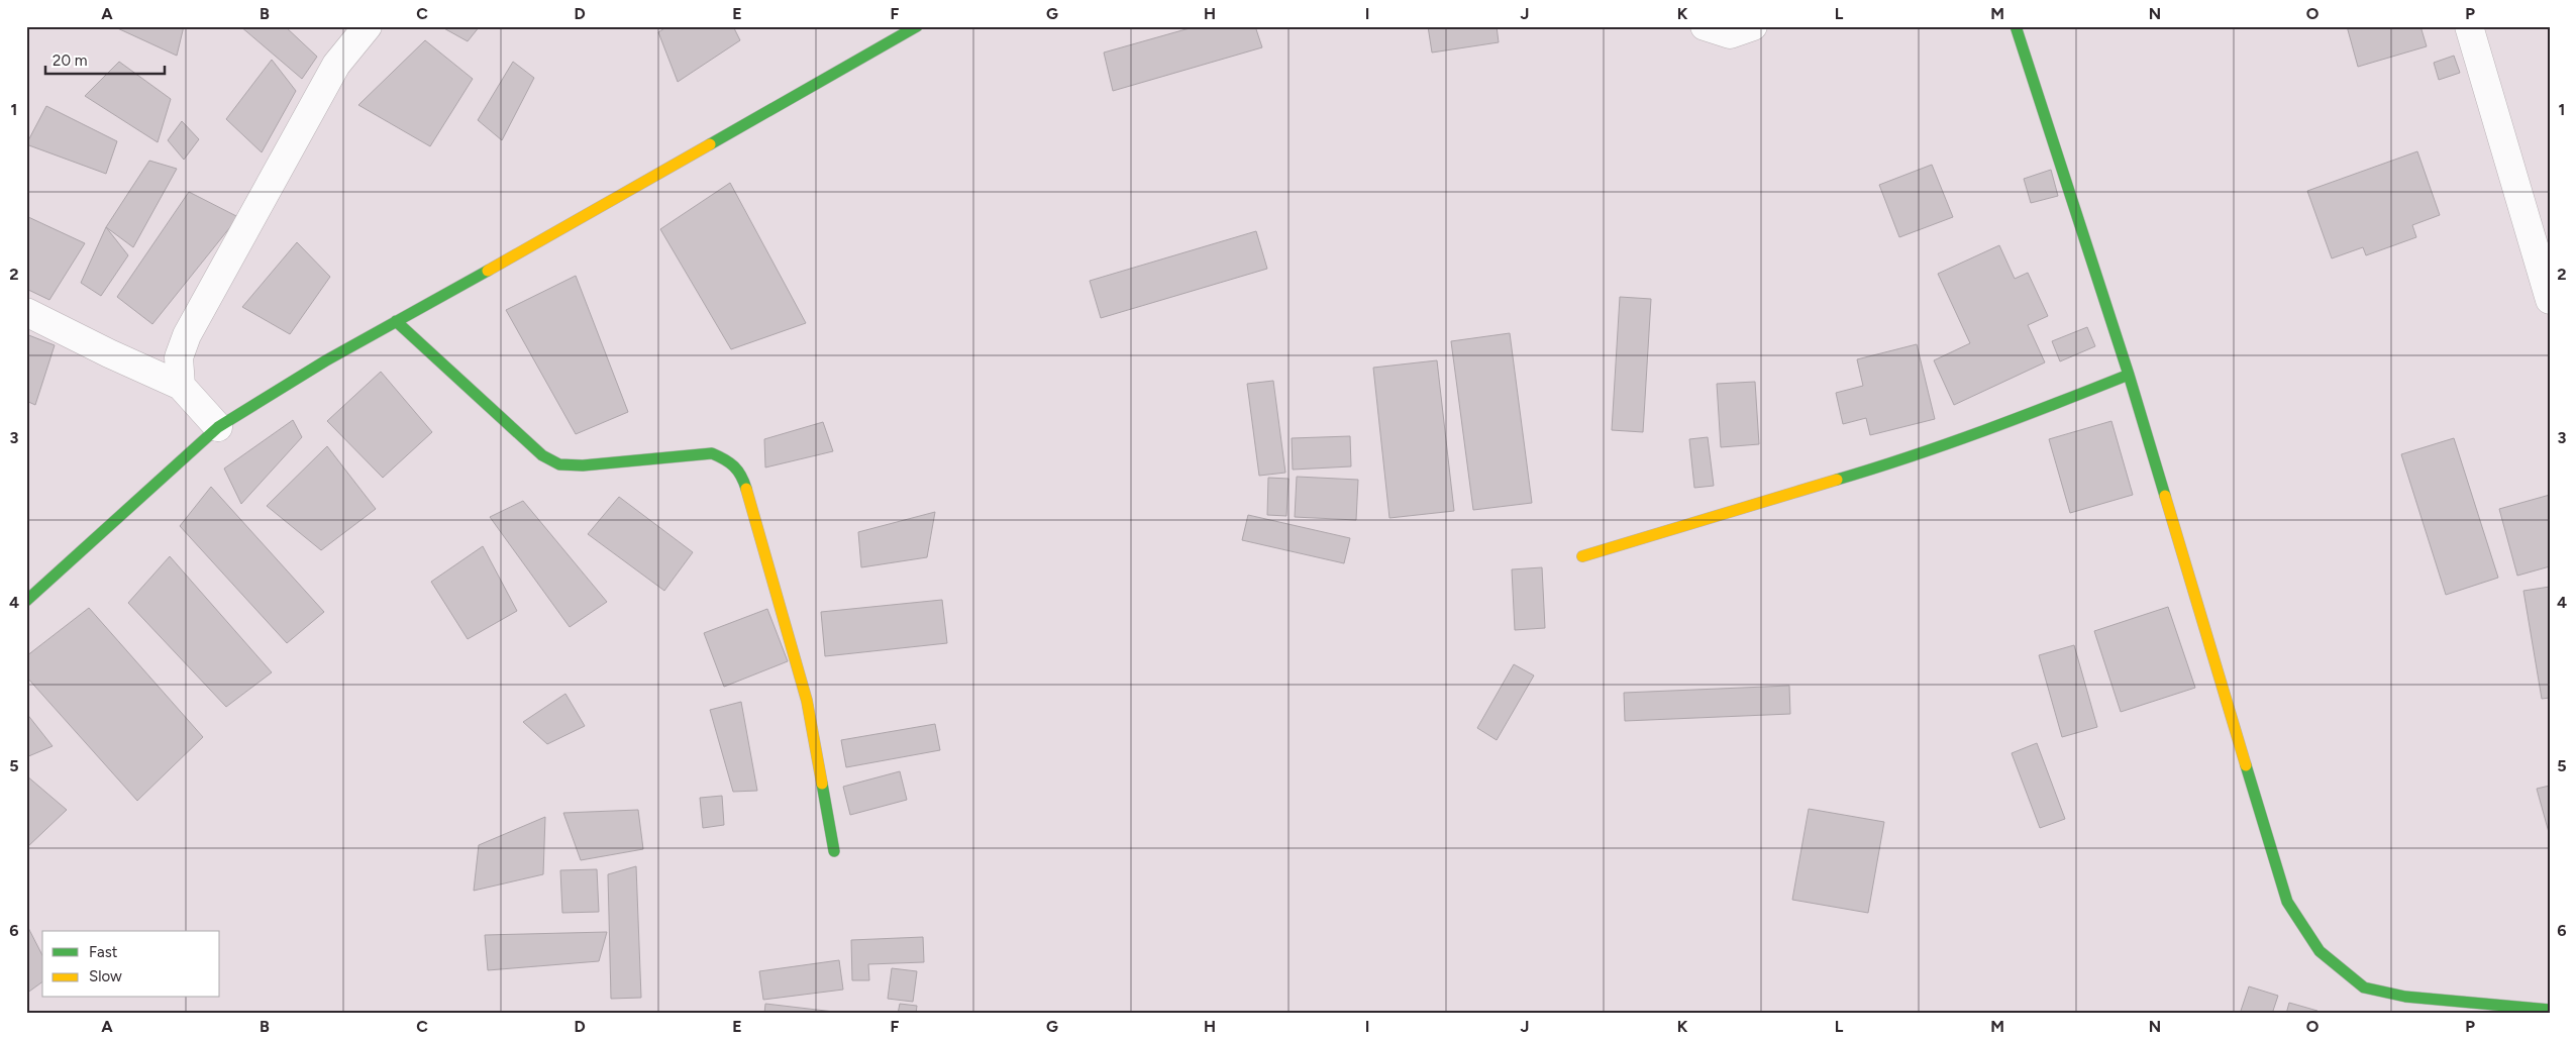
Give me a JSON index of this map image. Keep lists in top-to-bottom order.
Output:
{
  "legend": ["Fast", "Slow"],
  "scale_bar": "20 m",
  "grid": {
    "columns": [
      "A",
      "B",
      "C",
      "D",
      "E",
      "F",
      "G",
      "H",
      "I",
      "J",
      "K",
      "L",
      "M",
      "N",
      "O",
      "P"
    ],
    "rows": [
      "1",
      "2",
      "3",
      "4",
      "5",
      "6"
    ]
  }
}
